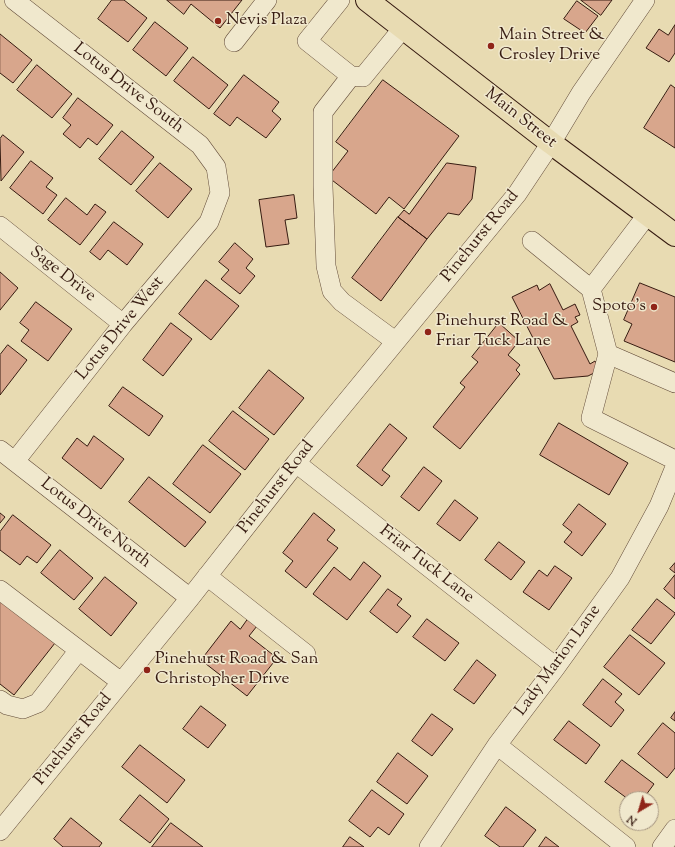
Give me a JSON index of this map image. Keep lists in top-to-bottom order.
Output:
{
  "streets": {
    "main road": ["Main Street"],
    "street": [
      "Lotus Drive South",
      "Pinehurst Road",
      "Sage Drive",
      "Lotus Drive West",
      "Lotus Drive North",
      "Friar Tuck Lane",
      "Lady Marion Lane"
    ]
  },
  "crossings": [
    ["Lotus Drive South", "Lotus Drive West"],
    ["Main Street", "Pinehurst Road"],
    ["Pinehurst Road", "Lotus Drive North"],
    ["Pinehurst Road", "Friar Tuck Lane"],
    ["Sage Drive", "Lotus Drive West"],
    ["Lotus Drive West", "Lotus Drive North"],
    ["Friar Tuck Lane", "Lady Marion Lane"]
  ],
  "places": [
    "Nevis Plaza",
    "Main Street & Crosley Drive",
    "Spoto's",
    "Pinehurst Road & Friar Tuck Lane",
    "Pinehurst Road & San Christopher Drive"
  ],
  "north": "bottom left"
}
